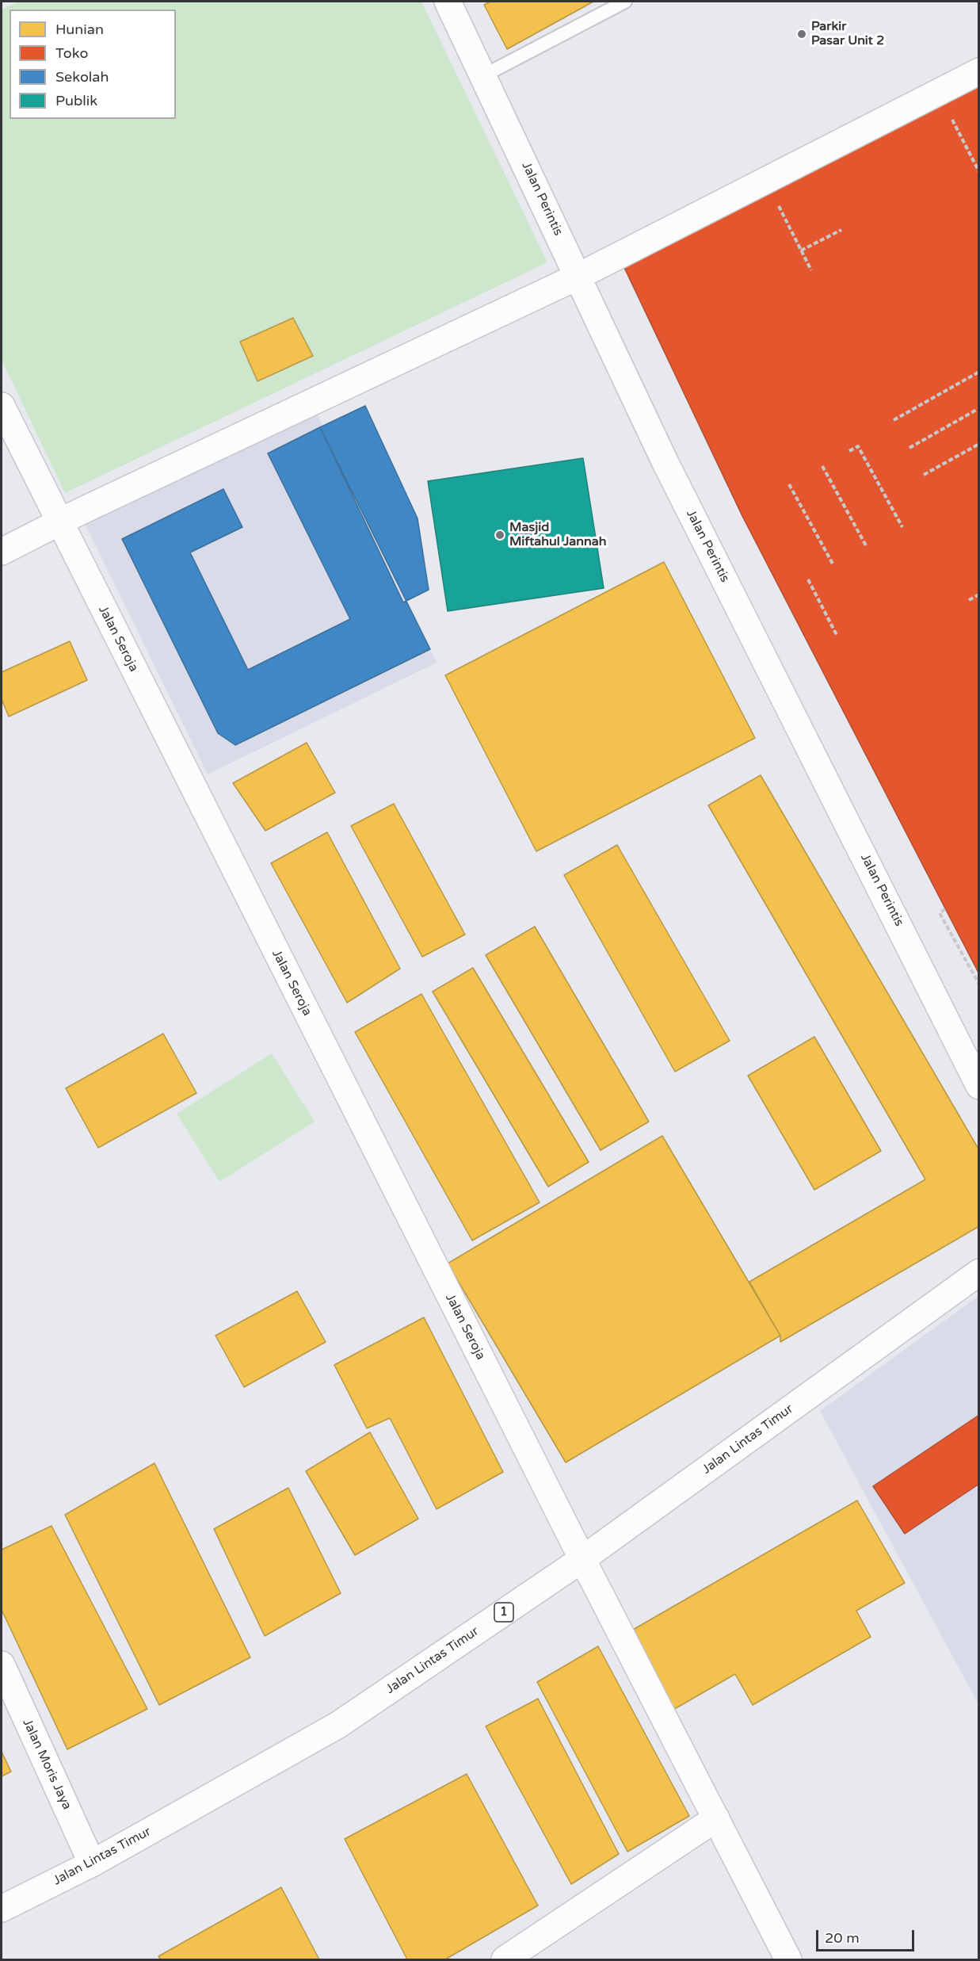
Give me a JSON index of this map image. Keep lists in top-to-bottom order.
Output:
{
  "streets": {
    "main road": [
      "Jalan Perintis",
      "Jalan Seroja",
      "Jalan Lintas Timur",
      "1",
      "Jalan Moris Jaya"
    ]
  },
  "crossings": [
    ["Jalan Seroja", "Jalan Lintas Timur"],
    ["Jalan Lintas Timur", "Jalan Moris Jaya"]
  ],
  "places": ["Parkir Pasar Unit 2", "Masjid Miftahul Jannah"],
  "legend": [
    "Hunian",
    "Toko",
    "Sekolah",
    "Publik"
  ],
  "scale_bar": "20 m"
}
